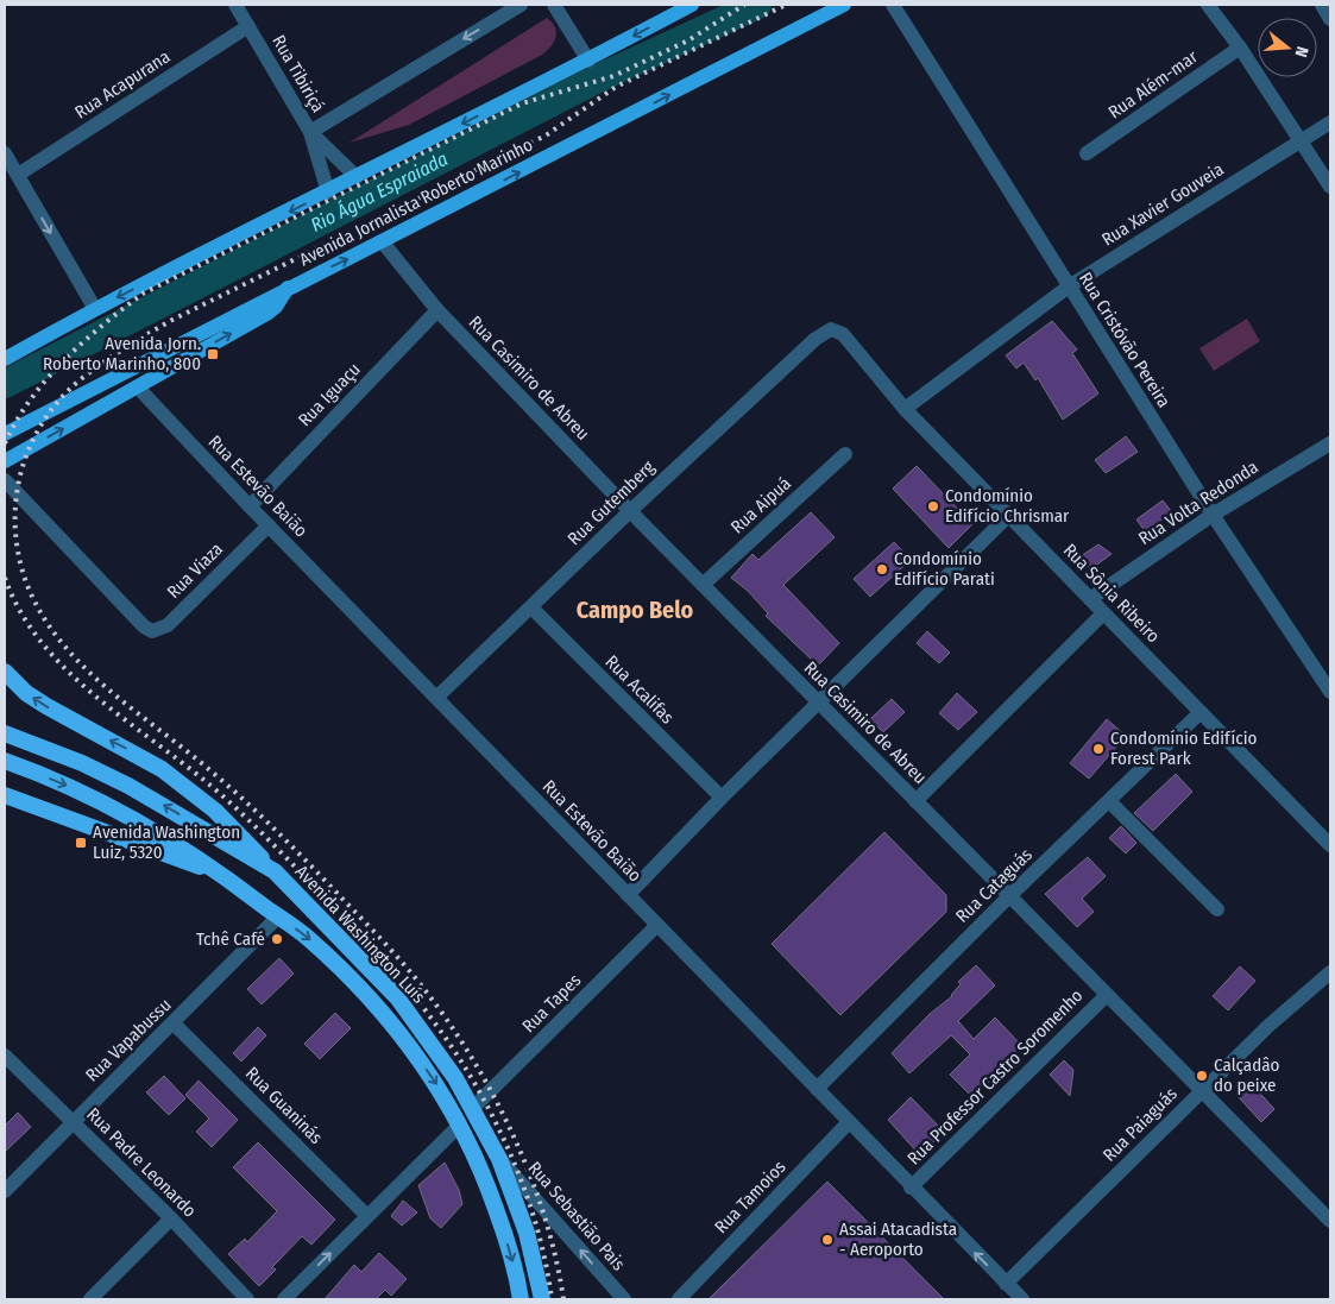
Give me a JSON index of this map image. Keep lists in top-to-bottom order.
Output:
{
  "streets": {
    "highway": ["Avenida Washington Luís"],
    "main road": ["Avenida Jornalista Roberto Marinho"],
    "street": [
      "Rua Tibiriçá",
      "Rua Acapurana",
      "Rua Além-mar",
      "Rua Xavier Gouveia",
      "Rua Cristóvão Pereira",
      "Rua Casimiro de Abreu",
      "Rua Iguaçu",
      "Rua Estevão Baião",
      "Rua Gutemberg",
      "Rua Volta Redonda",
      "Rua Aipuá",
      "Rua Viaza",
      "Rua Sônia Ribeiro",
      "Rua Acalifas",
      "Rua Cataguás",
      "Rua Tapes",
      "Rua Vapabussu",
      "Rua Professor Castro Soromenho",
      "Rua Guaninás",
      "Rua Paiaguás",
      "Rua Padre Leonardo",
      "Rua Tamoios",
      "Rua Sebastião Pais"
    ]
  },
  "crossings": [
    ["Rua Tibiriçá", "Rua Acapurana"],
    ["Avenida Jornalista Roberto Marinho", "Rua Casimiro de Abreu"],
    ["Rua Xavier Gouveia", "Rua Cristóvão Pereira"],
    ["Rua Xavier Gouveia", "Rua Sônia Ribeiro"],
    ["Rua Cristóvão Pereira", "Rua Volta Redonda"],
    ["Rua Casimiro de Abreu", "Rua Iguaçu"],
    ["Rua Casimiro de Abreu", "Rua Gutemberg"],
    ["Rua Casimiro de Abreu", "Rua Aipuá"],
    ["Rua Casimiro de Abreu", "Rua Cataguás"],
    ["Rua Casimiro de Abreu", "Rua Professor Castro Soromenho"],
    ["Rua Casimiro de Abreu", "Rua Paiaguás"],
    ["Rua Iguaçu", "Rua Estevão Baião"],
    ["Rua Estevão Baião", "Rua Gutemberg"],
    ["Rua Estevão Baião", "Rua Viaza"],
    ["Rua Estevão Baião", "Rua Cataguás"],
    ["Rua Estevão Baião", "Rua Tapes"],
    ["Rua Estevão Baião", "Rua Professor Castro Soromenho"],
    ["Rua Estevão Baião", "Rua Paiaguás"],
    ["Rua Estevão Baião", "Rua Tamoios"],
    ["Rua Gutemberg", "Rua Sônia Ribeiro"],
    ["Rua Gutemberg", "Rua Acalifas"],
    ["Rua Volta Redonda", "Rua Sônia Ribeiro"],
    ["Rua Sônia Ribeiro", "Rua Cataguás"],
    ["Avenida Washington Luís", "Rua Tapes"],
    ["Avenida Washington Luís", "Rua Vapabussu"],
    ["Avenida Washington Luís", "Rua Sebastião Pais"],
    ["Rua Vapabussu", "Rua Guaninás"],
    ["Rua Vapabussu", "Rua Padre Leonardo"]
  ],
  "one_way": ["Rua Sebastião Pais"],
  "districts": ["Campo Belo"],
  "water": ["Rio Água Espraiada"],
  "places": {
    "transit": ["Avenida Jorn. Roberto Marinho, 800", "Avenida Washington Luiz, 5320"],
    "other": [
      "Condomínio Edifício Chrismar",
      "Condomínio Edifício Parati",
      "Condomínio Edifício Forest Park",
      "Tchê Café",
      "Calçadâo do peixe",
      "Assai Atacadista - Aeroporto"
    ]
  },
  "north": "right"
}
